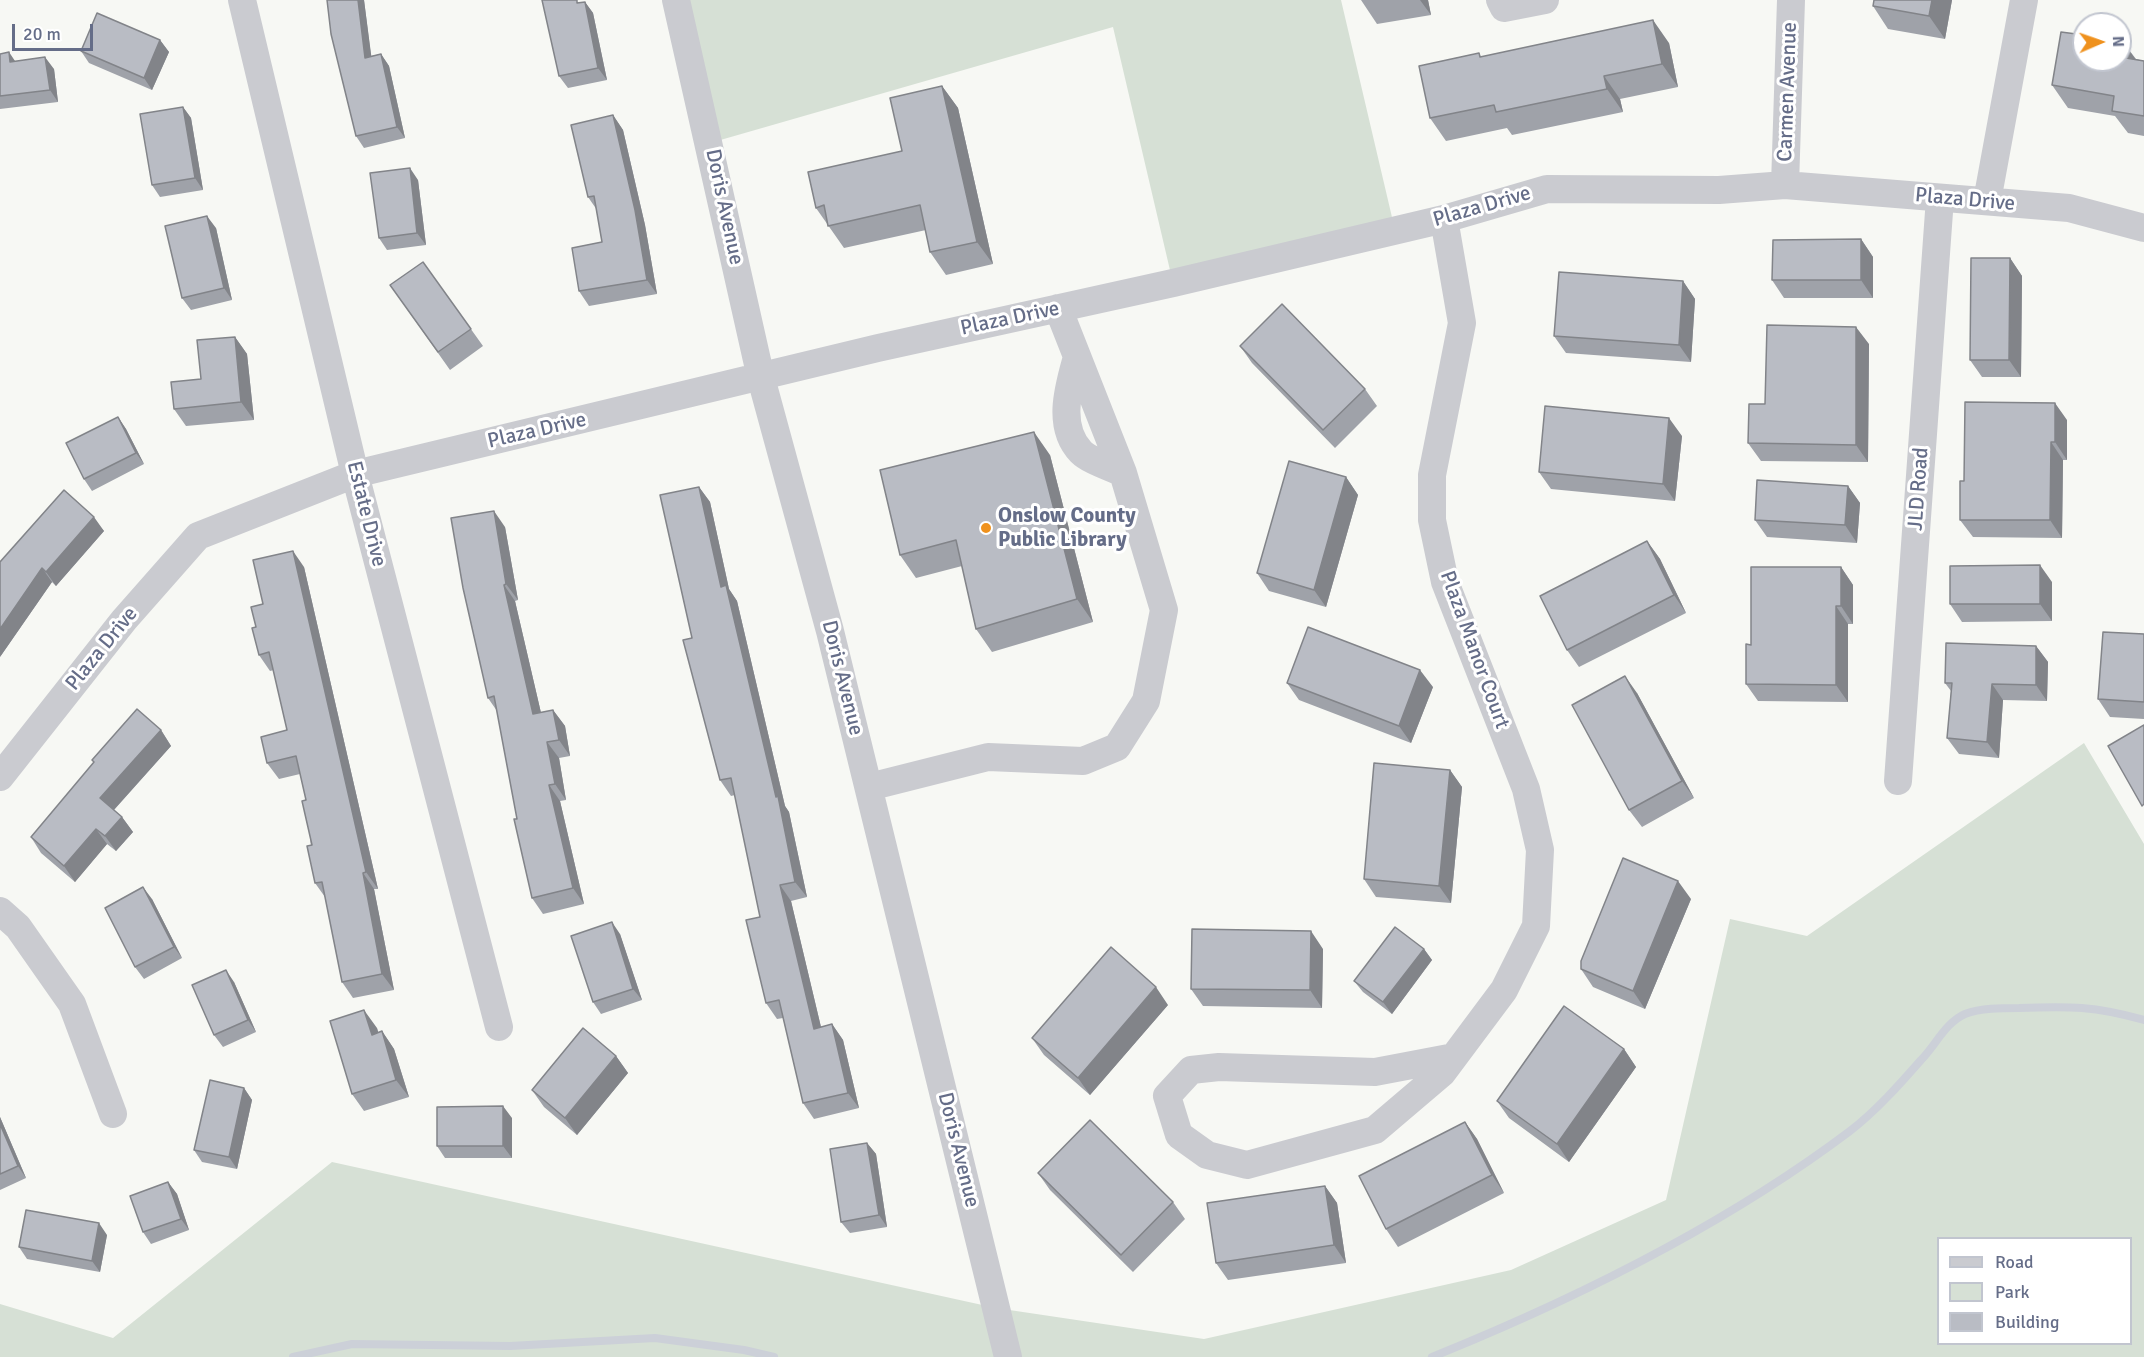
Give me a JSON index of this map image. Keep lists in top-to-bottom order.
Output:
{
  "streets": {
    "street": [
      "Carmen Avenue",
      "Plaza Drive",
      "Doris Avenue",
      "JLD Road",
      "Estate Drive",
      "Plaza Manor Court"
    ]
  },
  "crossings": [
    ["Carmen Avenue", "Plaza Drive"],
    ["Plaza Drive", "Doris Avenue"],
    ["Plaza Drive", "JLD Road"],
    ["Plaza Drive", "Estate Drive"],
    ["Plaza Drive", "Plaza Manor Court"]
  ],
  "places": ["Onslow County Public Library"],
  "legend": ["Road", "Park", "Building"],
  "scale_bar": "20 m",
  "north": "right"
}
